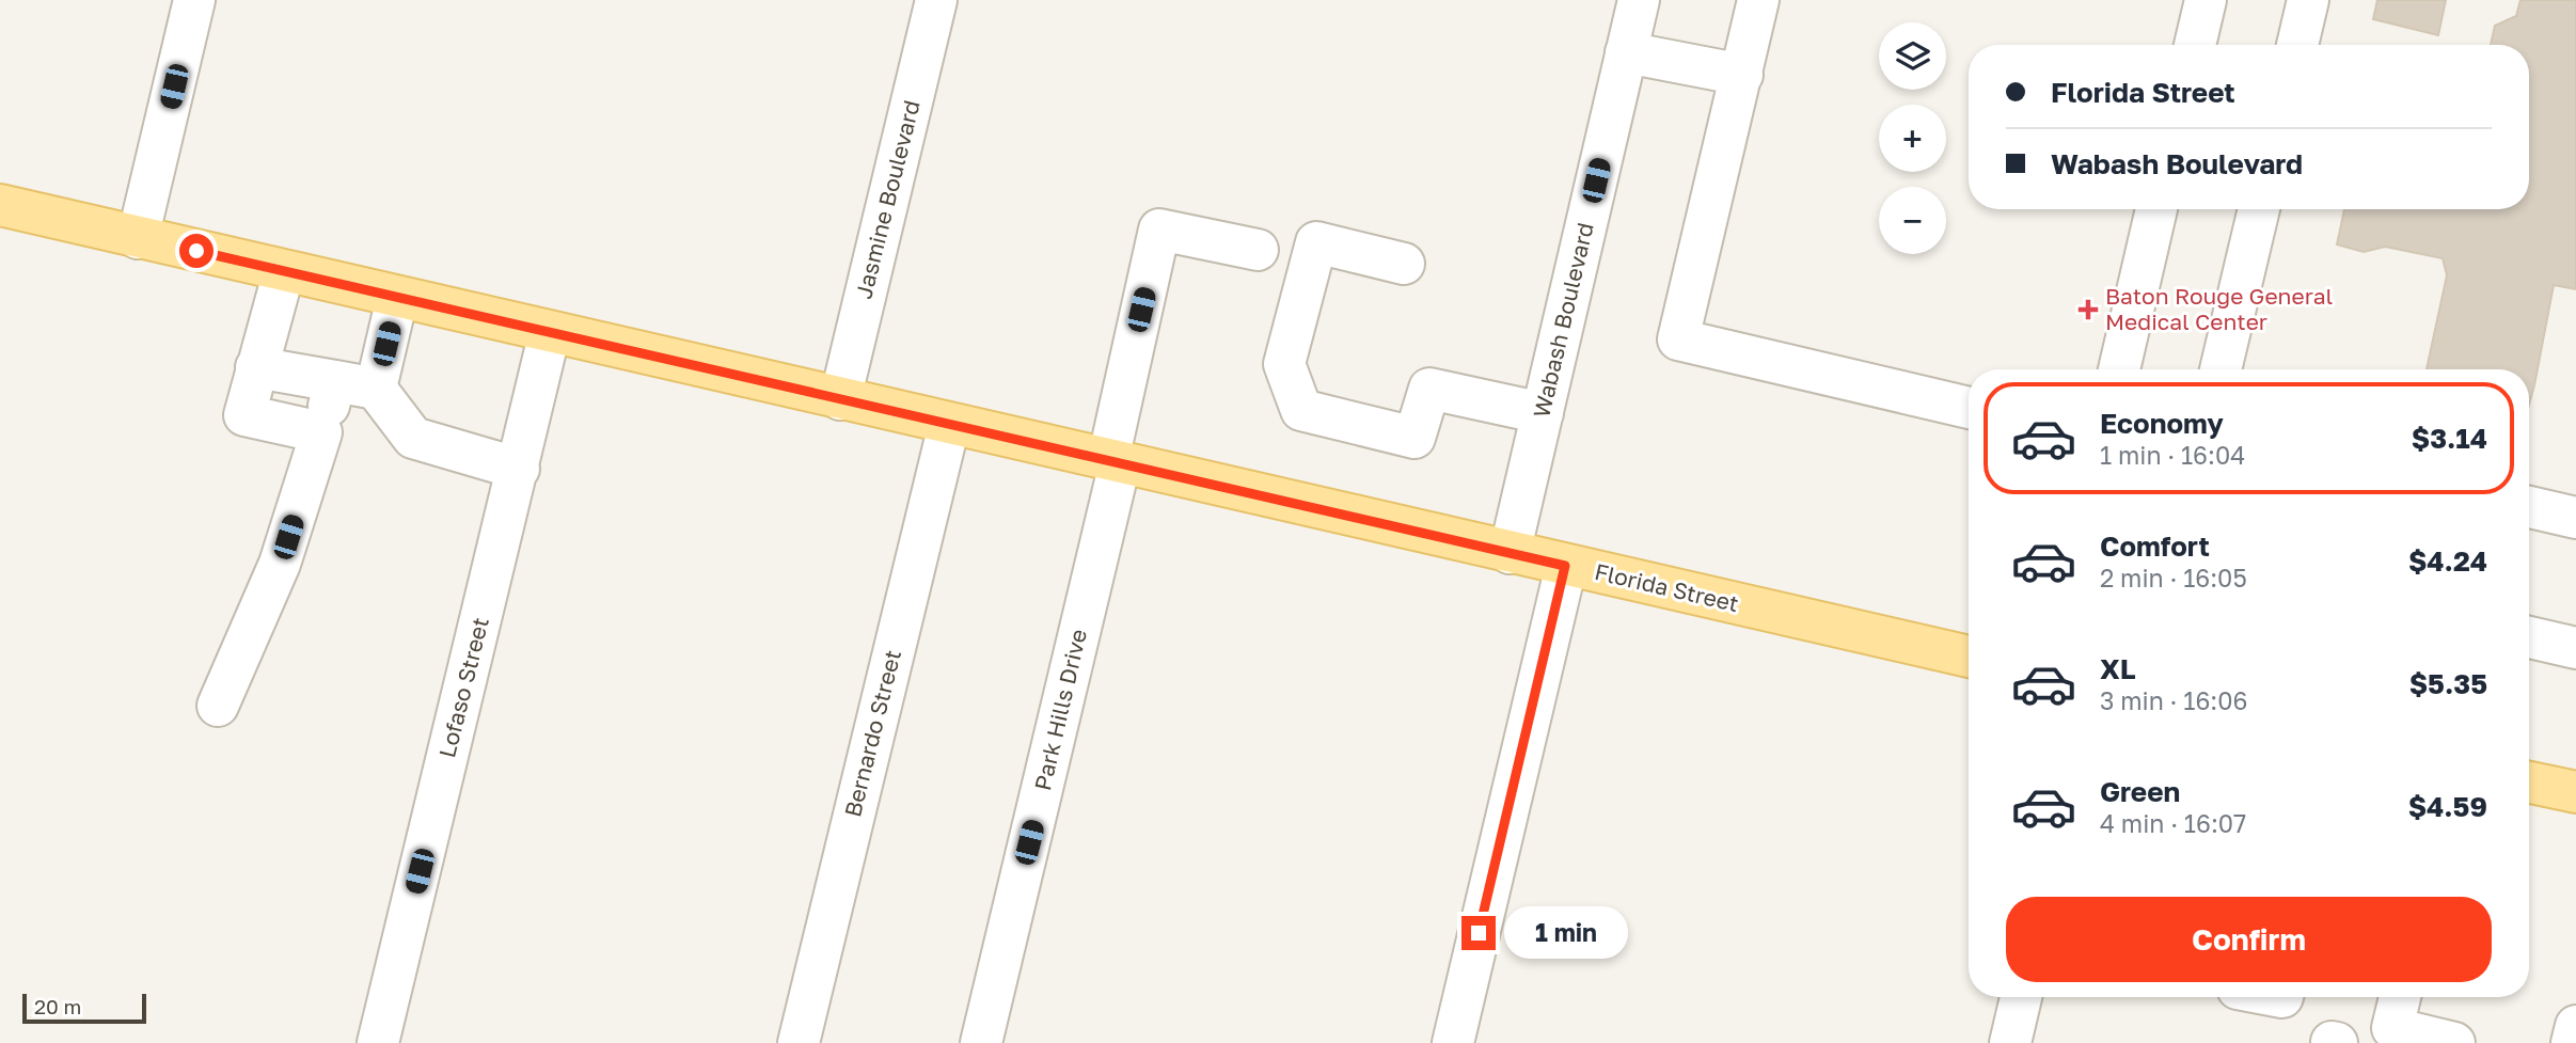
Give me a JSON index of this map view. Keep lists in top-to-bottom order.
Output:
{
  "streets": {
    "main road": ["Florida Street"],
    "street": [
      "Jasmine Boulevard",
      "Wabash Boulevard",
      "Lofaso Street",
      "Park Hills Drive",
      "Bernardo Street"
    ]
  },
  "crossings": [
    ["Jasmine Boulevard", "Florida Street"],
    ["Wabash Boulevard", "Florida Street"],
    ["Florida Street", "Lofaso Street"],
    ["Florida Street", "Park Hills Drive"],
    ["Florida Street", "Bernardo Street"]
  ],
  "places": {
    "health": ["Baton Rouge General Medical Center"]
  },
  "scale_bar": "20 m",
  "page": {
    "map_buttons": ["+", "−"],
    "banner": ["Florida Street", "Wabash Boulevard"],
    "list": [
      {
        "name": "Economy",
        "note": "1 min · 16:04",
        "value": "$3.14"
      },
      {
        "name": "Comfort",
        "note": "2 min · 16:05",
        "value": "$4.24"
      },
      {
        "name": "XL",
        "note": "3 min · 16:06",
        "value": "$5.35"
      },
      {
        "name": "Green",
        "note": "4 min · 16:07",
        "value": "$4.59"
      }
    ],
    "buttons": "Confirm",
    "bubble": "1 min",
    "scale": "20 m"
  }
}
